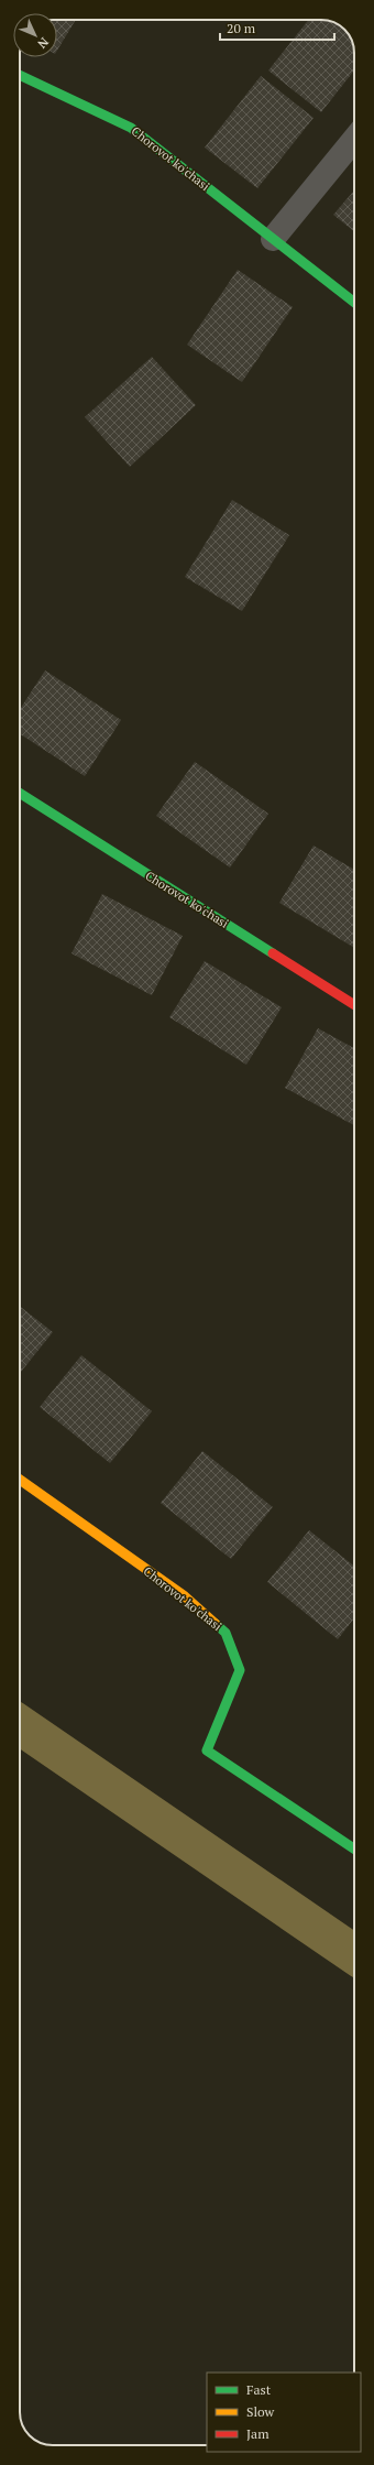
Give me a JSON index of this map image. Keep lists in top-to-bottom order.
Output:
{
  "streets": {
    "street": ["Chorovot ko'chasi"]
  },
  "legend": ["Fast", "Slow", "Jam"],
  "scale_bar": "20 m",
  "north": "bottom right"
}
